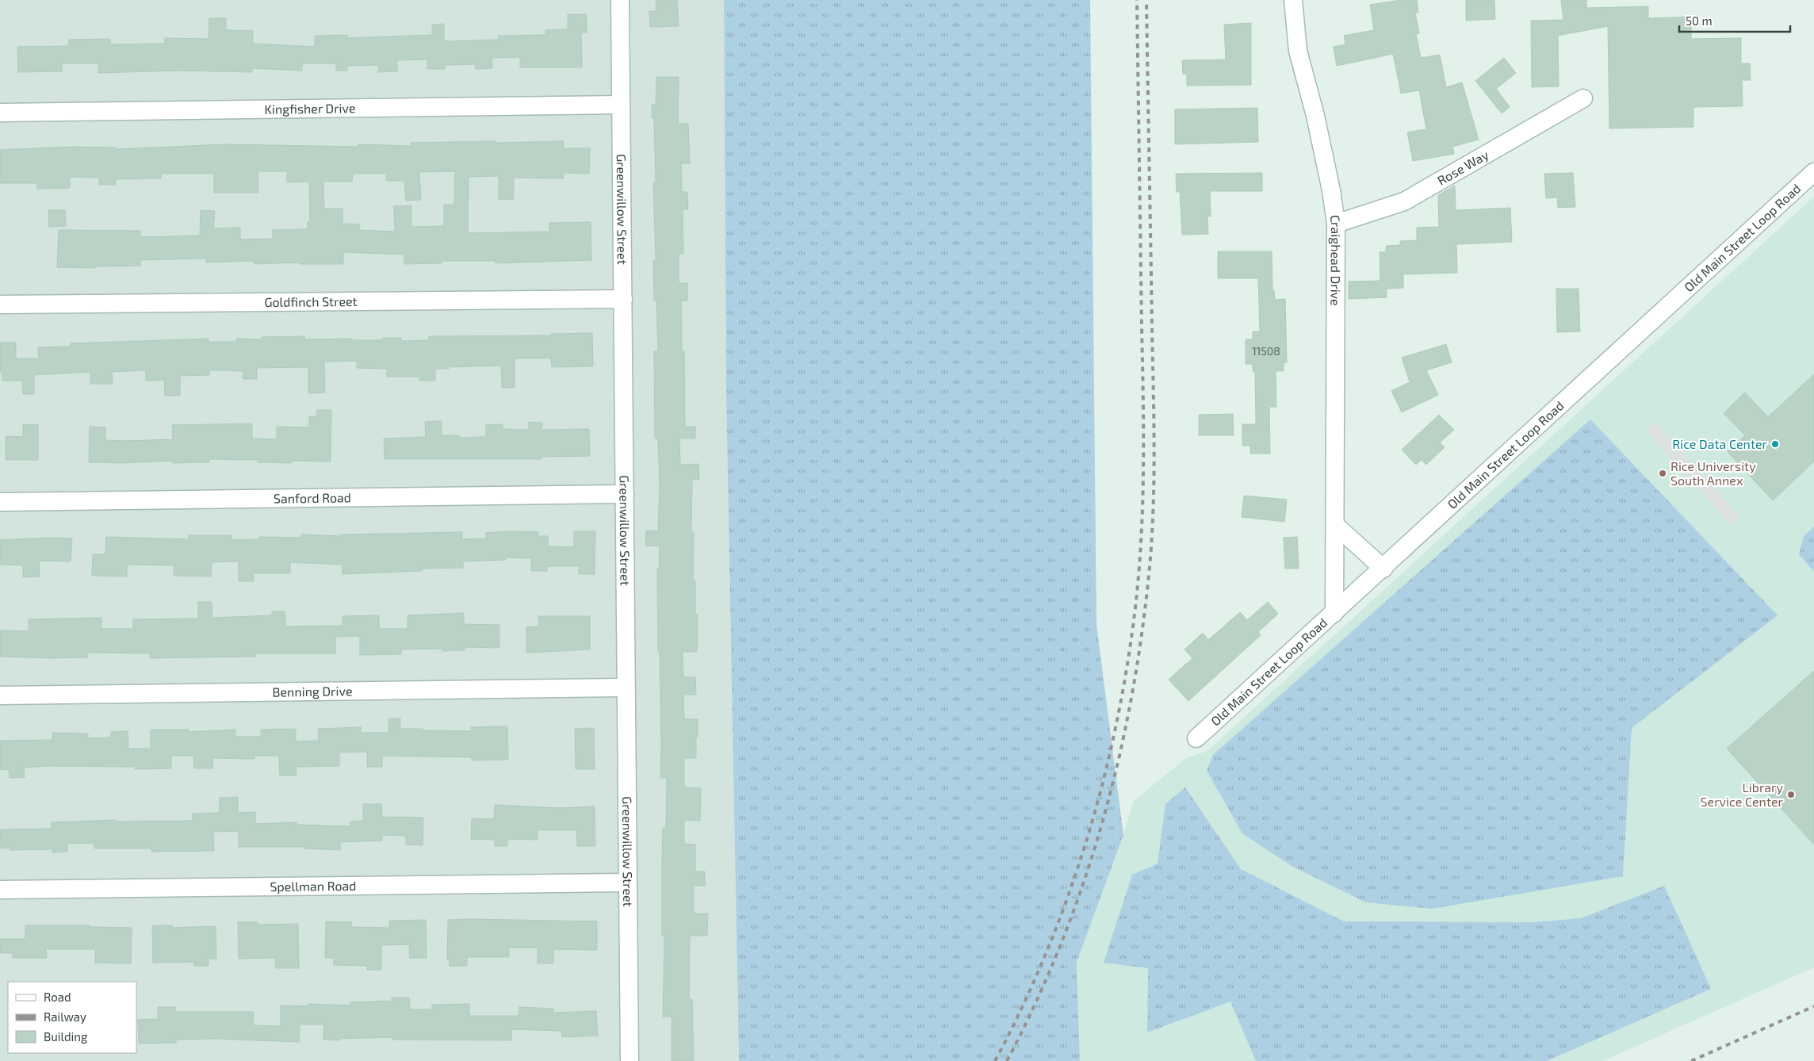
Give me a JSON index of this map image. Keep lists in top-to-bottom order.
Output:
{
  "streets": {
    "street": [
      "Kingfisher Drive",
      "Rose Way",
      "Greenwillow Street",
      "Old Main Street Loop Road",
      "Craighead Drive",
      "Goldfinch Street",
      "Sanford Road",
      "Benning Drive",
      "Spellman Road"
    ]
  },
  "crossings": [
    ["Kingfisher Drive", "Greenwillow Street"],
    ["Rose Way", "Craighead Drive"],
    ["Greenwillow Street", "Goldfinch Street"],
    ["Greenwillow Street", "Sanford Road"],
    ["Greenwillow Street", "Benning Drive"],
    ["Greenwillow Street", "Spellman Road"],
    ["Old Main Street Loop Road", "Craighead Drive"]
  ],
  "places": ["Rice Data Center", "Rice University South Annex", "Library Service Center"],
  "house_numbers": ["11508"],
  "legend": ["Road", "Railway", "Building"],
  "scale_bar": "50 m"
}
